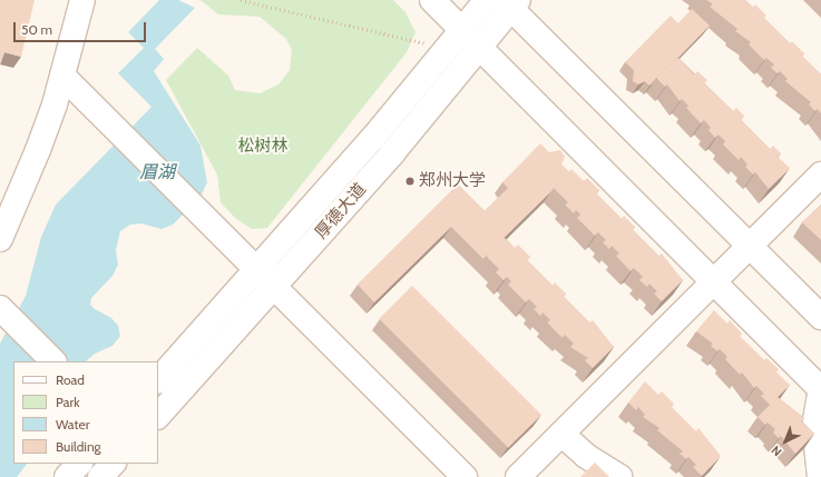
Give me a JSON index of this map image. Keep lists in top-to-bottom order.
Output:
{
  "streets": {
    "lane": ["厚德大道"]
  },
  "water": ["眉湖"],
  "parks": ["松树林"],
  "places": ["郑州大学"],
  "legend": [
    "Road",
    "Park",
    "Water",
    "Building"
  ],
  "scale_bar": "50 m",
  "north": "bottom left"
}
